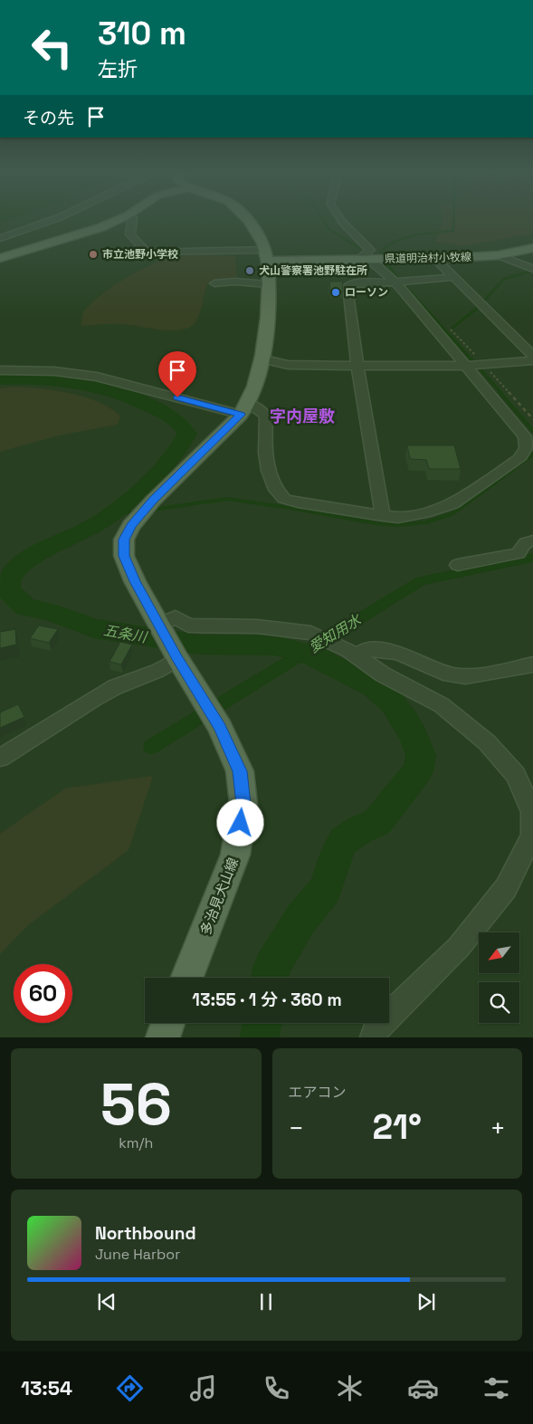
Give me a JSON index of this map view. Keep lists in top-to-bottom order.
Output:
{
  "streets": {
    "main road": ["県道明治村小牧線", "多治見犬山線"]
  },
  "crossings": [
    ["県道明治村小牧線", "多治見犬山線"]
  ],
  "districts": ["字内屋敷"],
  "water": ["五条川", "愛知用水"],
  "places": ["市立池野小学校", "犬山警察署池野駐在所", "ローソン"],
  "north": "bottom left",
  "page": {
    "turn": ["310 m", "左折"],
    "then": "その先",
    "limit": "60",
    "trip": "13:55 · 1 分 · 360 m",
    "tile": [
      ["56", "km/h"],
      "エアコン"
    ],
    "heat": ["−", "21°", "+"],
    "song": ["Northbound", "June Harbor"],
    "tabs": "13:54"
  }
}
